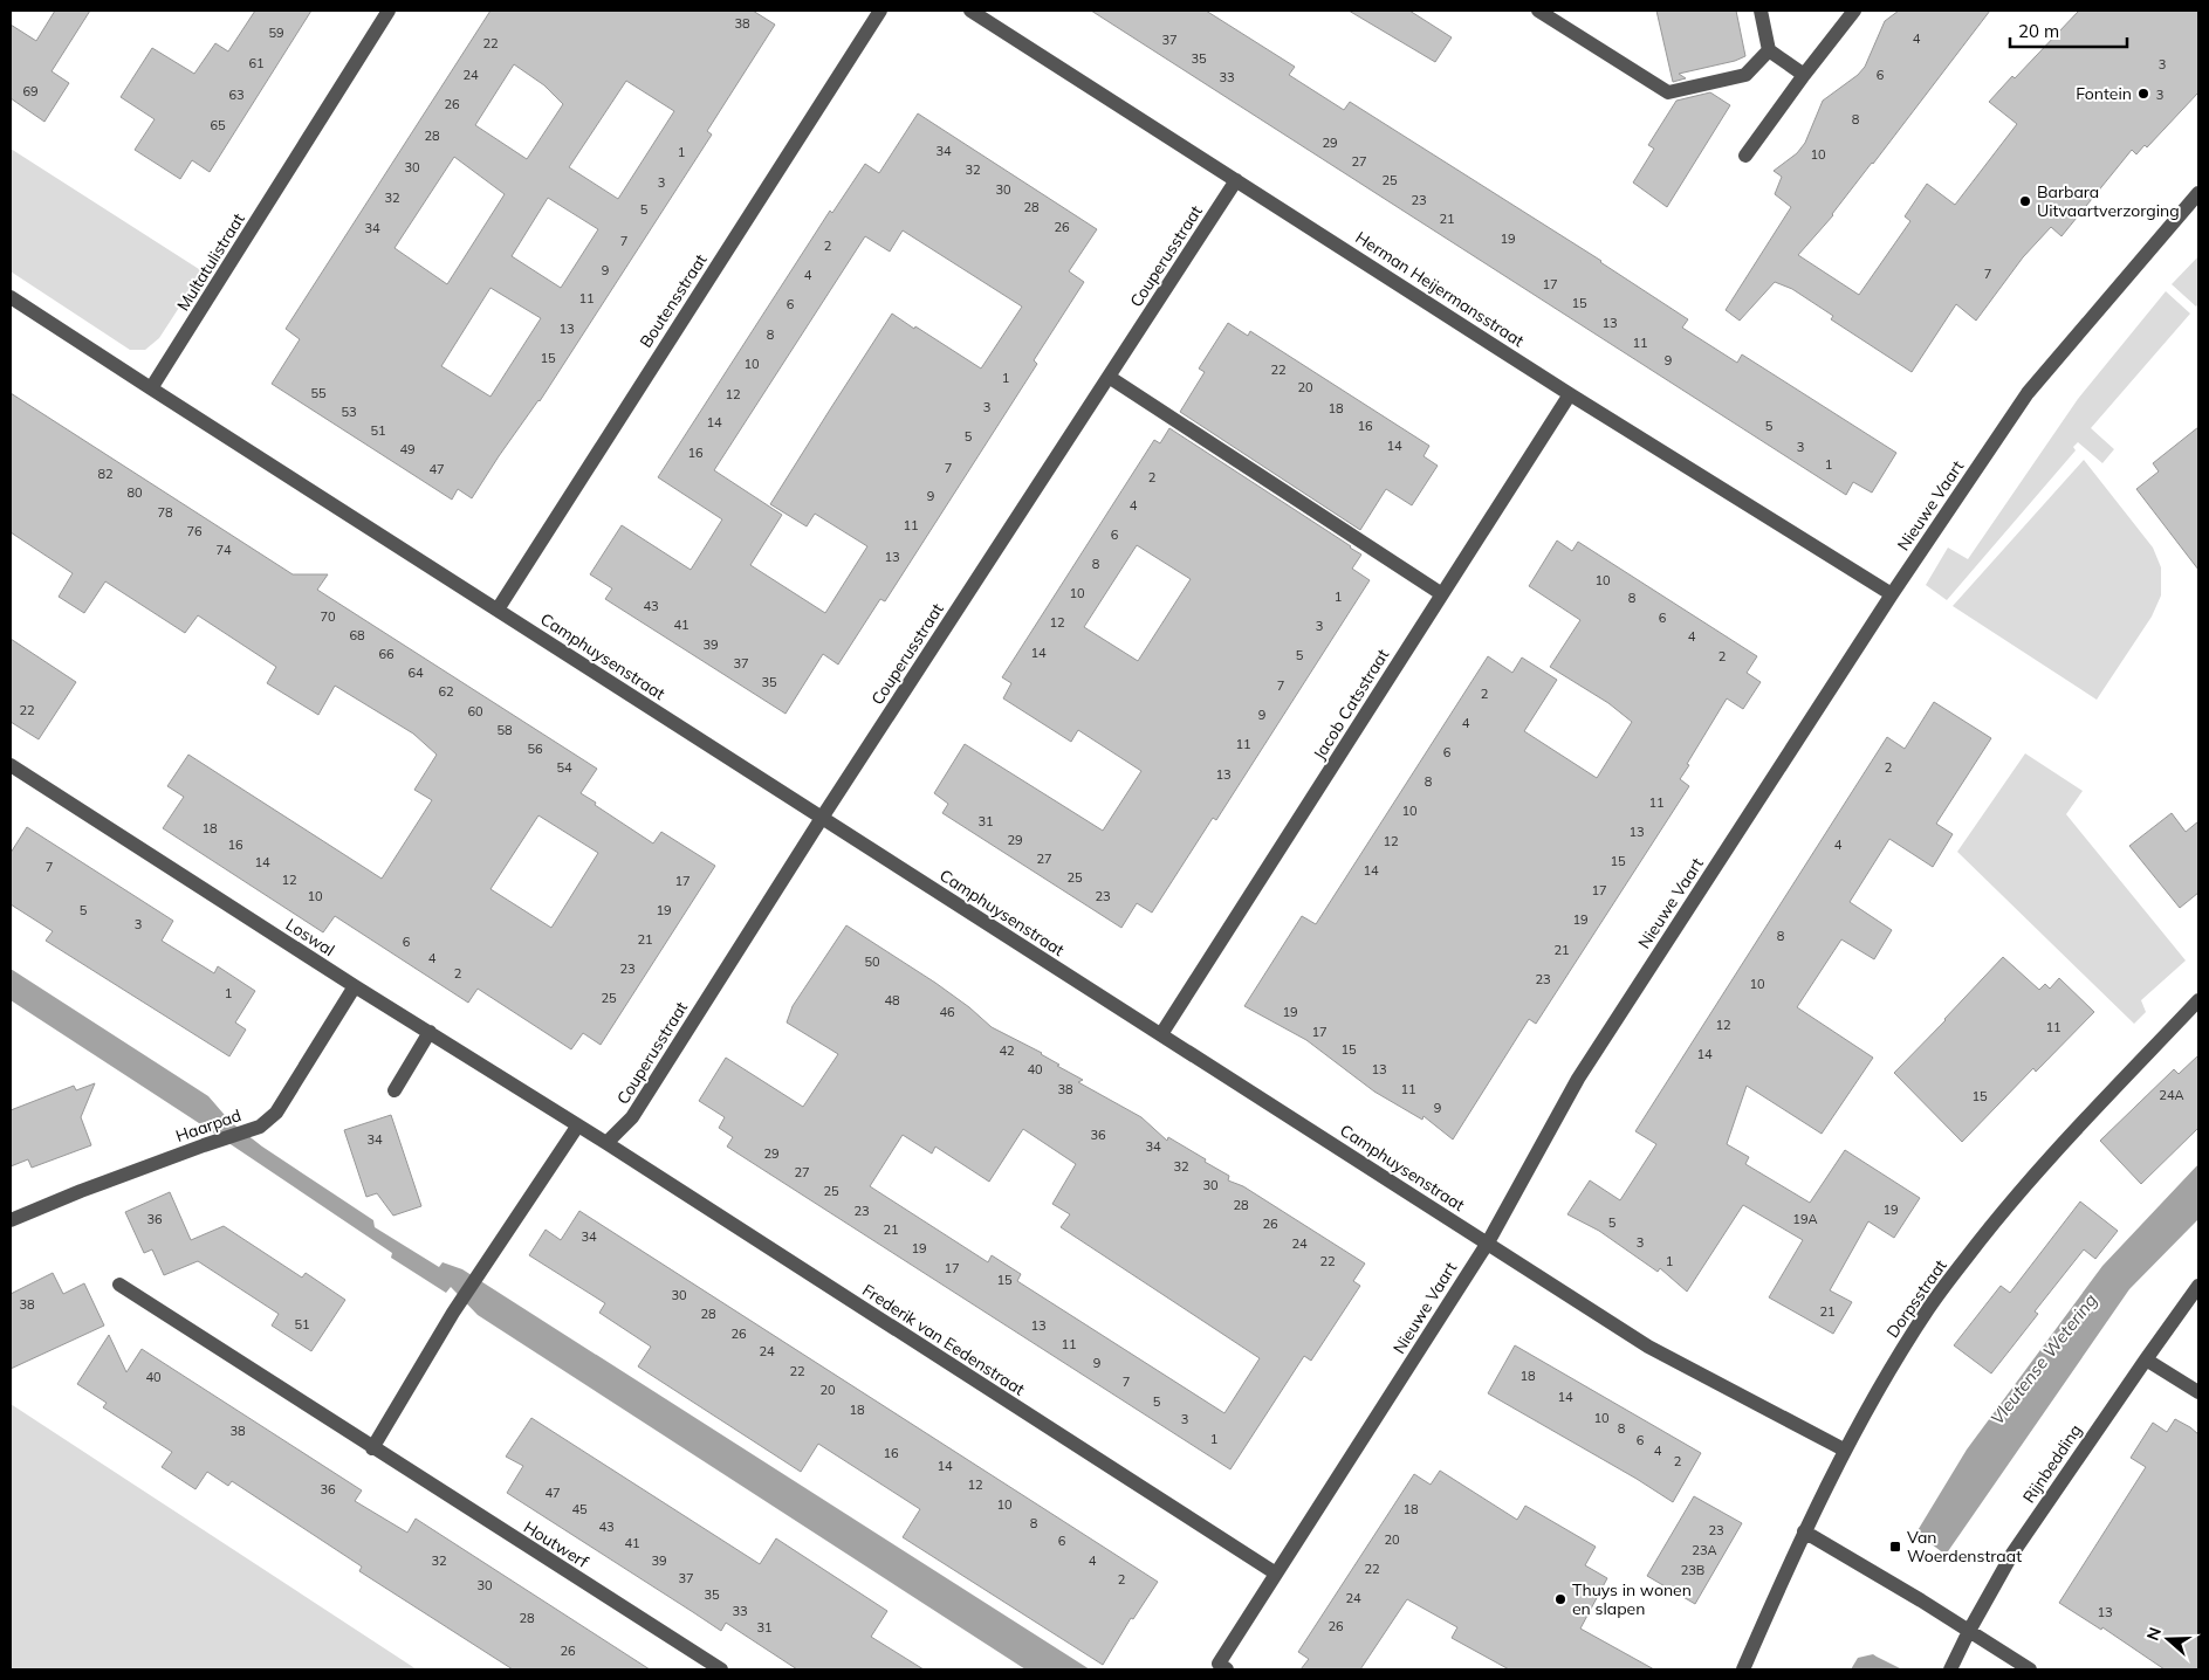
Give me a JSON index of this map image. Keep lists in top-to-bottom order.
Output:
{
  "streets": {
    "street": [
      "Couperusstraat",
      "Multatulistraat",
      "Herman Heijermansstraat",
      "Boutensstraat",
      "Nieuwe Vaart",
      "Camphuysenstraat",
      "Jacob Catsstraat",
      "Loswal",
      "Haarpad",
      "Dorpsstraat",
      "Frederik van Eedenstraat",
      "Rijnbedding",
      "Houtwerf"
    ]
  },
  "crossings": [
    ["Couperusstraat", "Herman Heijermansstraat"],
    ["Couperusstraat", "Camphuysenstraat"],
    ["Couperusstraat", "Frederik van Eedenstraat"],
    ["Multatulistraat", "Camphuysenstraat"],
    ["Herman Heijermansstraat", "Nieuwe Vaart"],
    ["Herman Heijermansstraat", "Jacob Catsstraat"],
    ["Boutensstraat", "Camphuysenstraat"],
    ["Nieuwe Vaart", "Camphuysenstraat"],
    ["Nieuwe Vaart", "Frederik van Eedenstraat"],
    ["Camphuysenstraat", "Jacob Catsstraat"],
    ["Camphuysenstraat", "Dorpsstraat"],
    ["Loswal", "Haarpad"],
    ["Loswal", "Frederik van Eedenstraat"]
  ],
  "water": ["Vleutense Wetering"],
  "places": {
    "other": ["Fontein", "Barbara Uitvaartverzorging", "Thuys in wonen en slapen"],
    "transit": ["Van Woerdenstraat"]
  },
  "house_numbers": [
    "38",
    "59",
    "4",
    "37",
    "22",
    "35",
    "61",
    "3",
    "24",
    "6",
    "33",
    "69",
    "63",
    "3",
    "26",
    "8",
    "65",
    "28",
    "29",
    "34",
    "1",
    "10",
    "27",
    "30",
    "32",
    "25",
    "3",
    "30",
    "32",
    "23",
    "28",
    "5",
    "21",
    "26",
    "34",
    "19",
    "7",
    "2",
    "9",
    "7",
    "4",
    "17",
    "11",
    "15",
    "6",
    "13",
    "13",
    "8",
    "11",
    "15",
    "9",
    "10",
    "22",
    "1",
    "20",
    "55",
    "12",
    "3",
    "18",
    "53",
    "14",
    "16",
    "5",
    "51",
    "5",
    "14",
    "3",
    "49",
    "16",
    "1",
    "7",
    "47",
    "82",
    "2",
    "80",
    "9",
    "4",
    "78",
    "11",
    "76",
    "6",
    "74",
    "13",
    "8",
    "10",
    "10",
    "1",
    "8",
    "43",
    "70",
    "6",
    "12",
    "41",
    "3",
    "68",
    "4",
    "39",
    "14",
    "66",
    "5",
    "2",
    "37",
    "64",
    "35",
    "7",
    "62",
    "2",
    "22",
    "60",
    "9",
    "4",
    "58",
    "11",
    "56",
    "6",
    "54",
    "2",
    "13",
    "8",
    "11",
    "10",
    "31",
    "18",
    "13",
    "29",
    "12",
    "16",
    "4",
    "27",
    "15",
    "14",
    "7",
    "14",
    "25",
    "12",
    "17",
    "17",
    "10",
    "23",
    "5",
    "19",
    "19",
    "3",
    "8",
    "21",
    "6",
    "21",
    "4",
    "50",
    "23",
    "2",
    "23",
    "10",
    "1",
    "25",
    "48",
    "46",
    "19",
    "12",
    "11",
    "17",
    "15",
    "42",
    "14",
    "40",
    "13",
    "38",
    "11",
    "24A",
    "15",
    "9",
    "36",
    "34",
    "34",
    "29",
    "32",
    "27",
    "30",
    "25",
    "28",
    "19",
    "23",
    "36",
    "19A",
    "5",
    "26",
    "21",
    "34",
    "3",
    "24",
    "19",
    "22",
    "1",
    "17",
    "15",
    "30",
    "38",
    "21",
    "28",
    "51",
    "13",
    "26",
    "11",
    "24",
    "9",
    "22",
    "18",
    "40",
    "7",
    "20",
    "14",
    "5",
    "18",
    "10",
    "3",
    "8",
    "38",
    "1",
    "6",
    "4",
    "16",
    "2",
    "14",
    "12",
    "36",
    "47",
    "10",
    "45",
    "18",
    "8",
    "43",
    "23",
    "20",
    "6",
    "41",
    "23A",
    "32",
    "39",
    "4",
    "22",
    "23B",
    "37",
    "2",
    "30",
    "35",
    "24",
    "33",
    "13",
    "28",
    "26",
    "31",
    "26"
  ],
  "scale_bar": "20 m",
  "north": "left"
}
